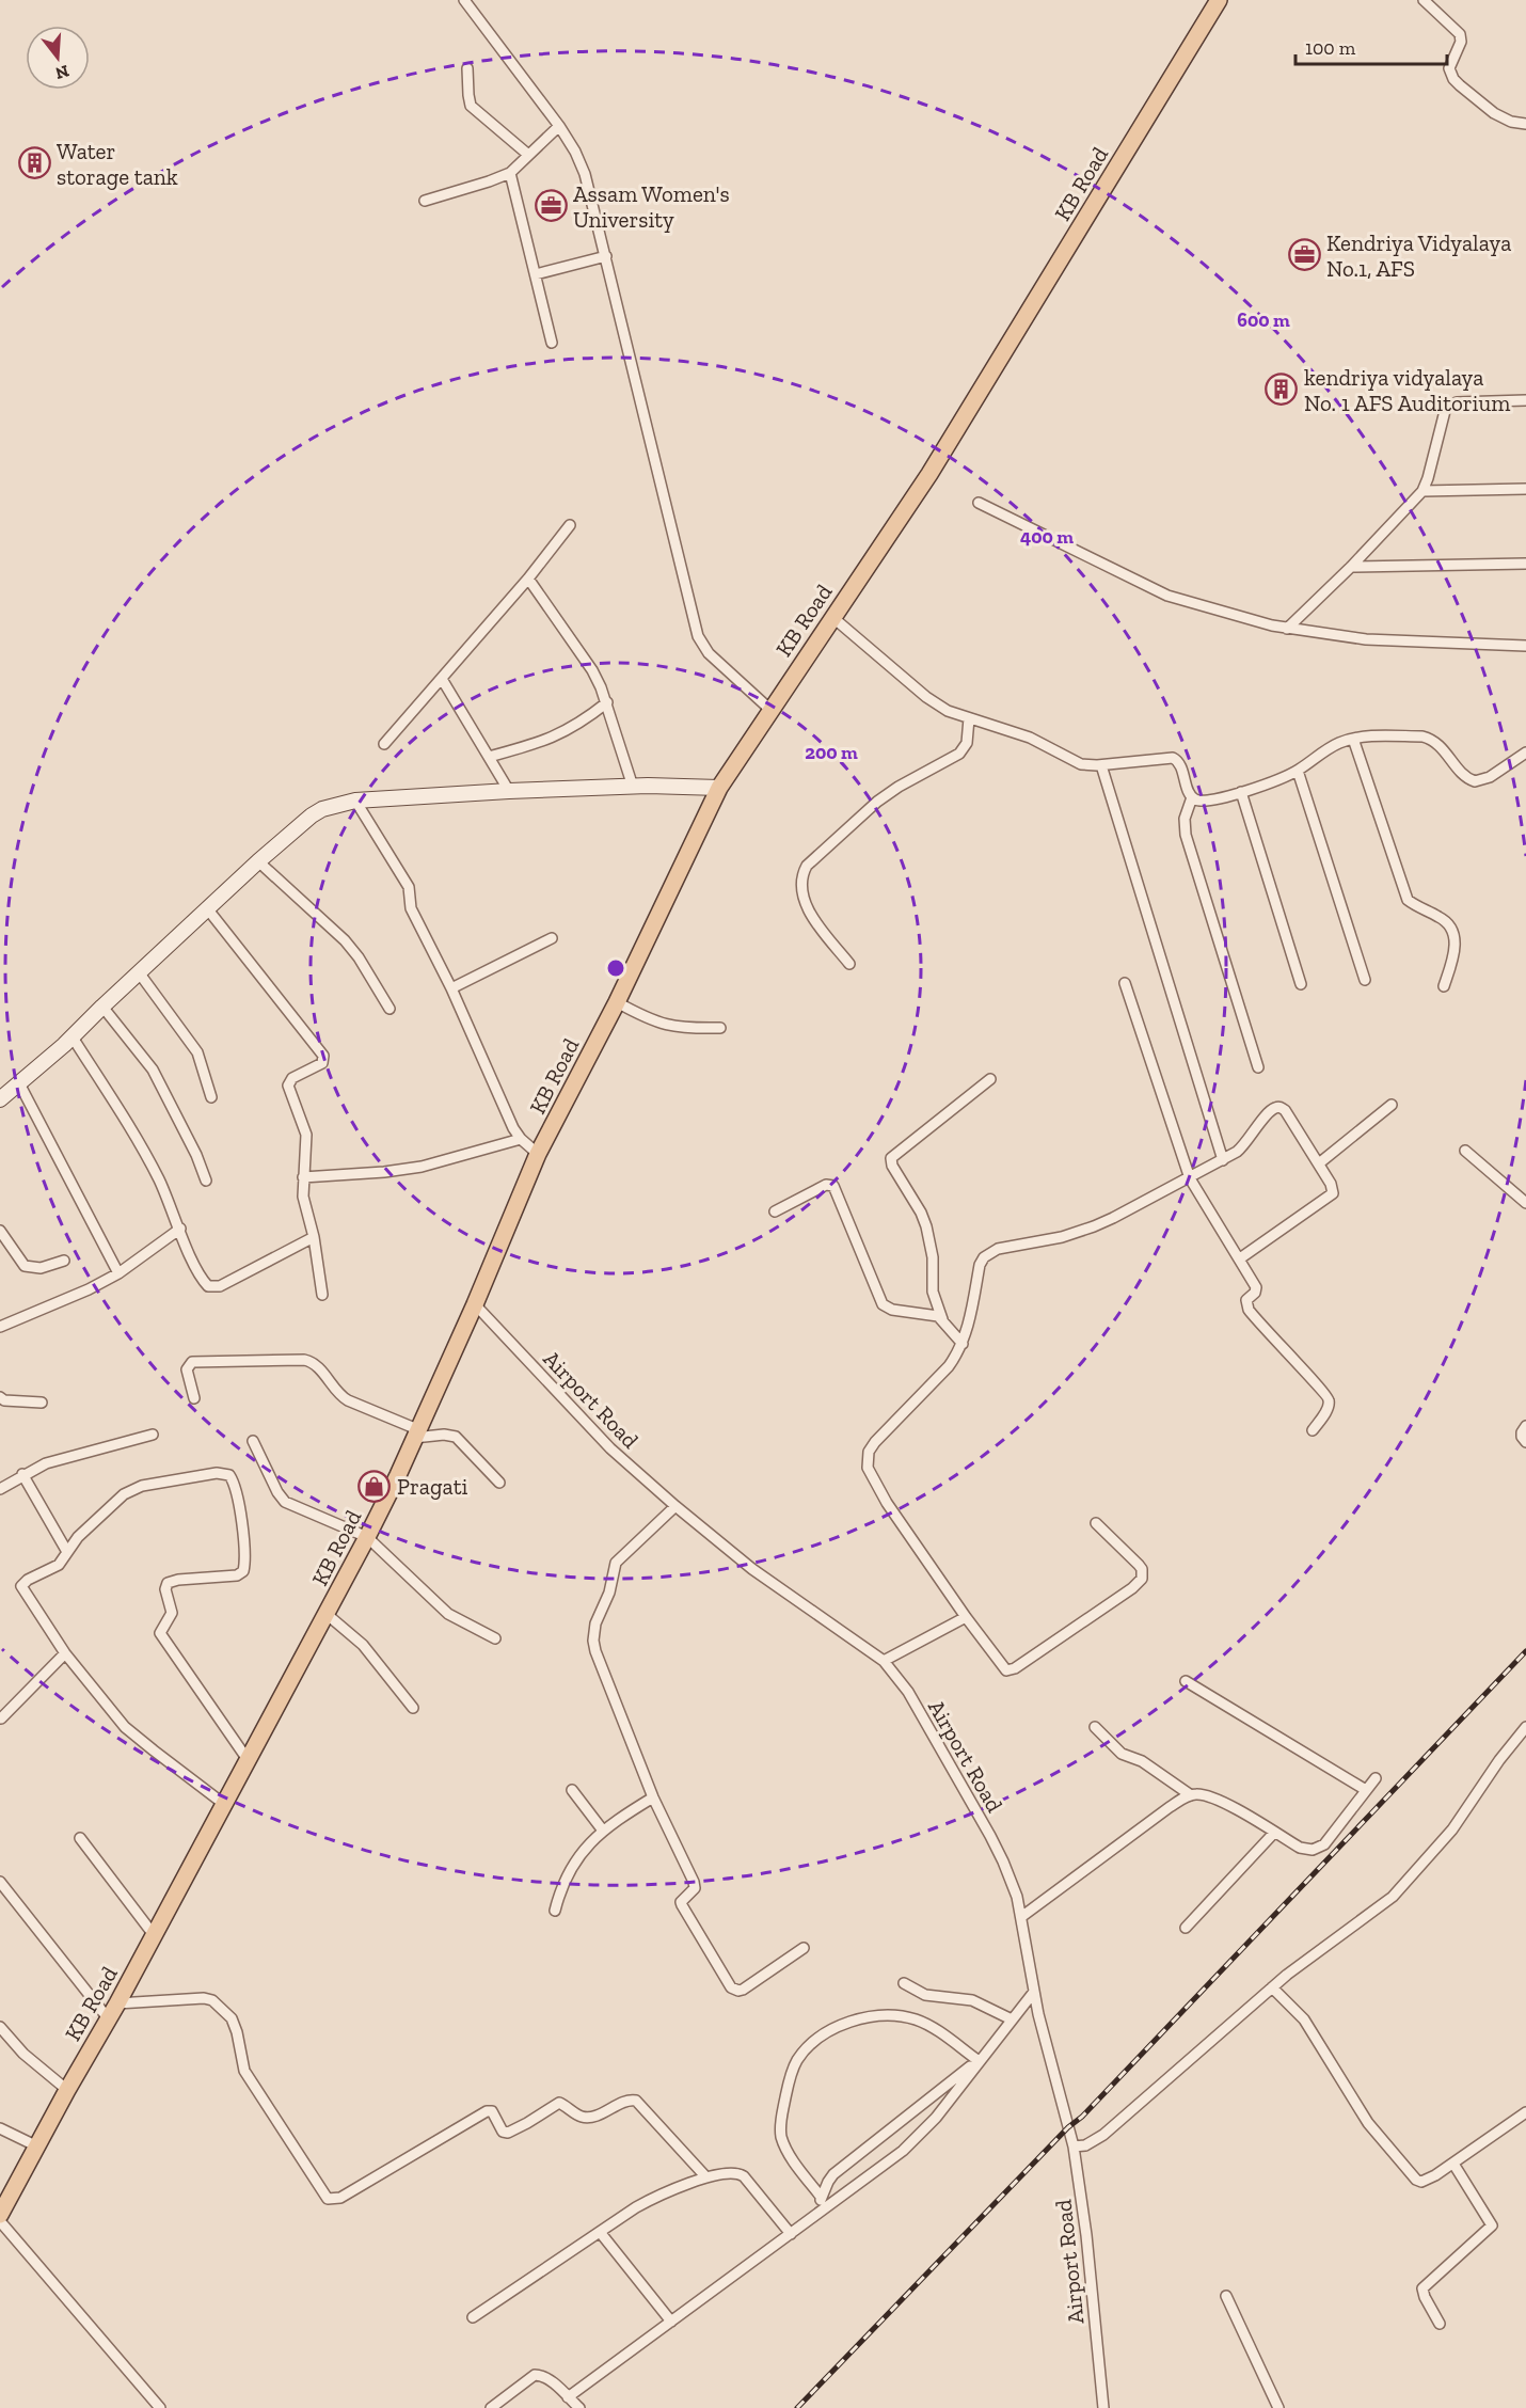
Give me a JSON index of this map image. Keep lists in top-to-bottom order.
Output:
{
  "streets": {
    "main road": ["KB Road"],
    "street": ["Airport Road"]
  },
  "crossings": [
    ["KB Road", "Airport Road"]
  ],
  "places": {
    "building": ["Water storage tank", "kendriya vidyalaya No. 1 AFS Auditorium"],
    "office": ["Assam Women's University", "Kendriya Vidyalaya No.1, AFS"],
    "shop": ["Pragati"]
  },
  "scale_bar": "100 m",
  "north": "bottom",
  "rings": ["600 m", "400 m", "200 m"]
}
